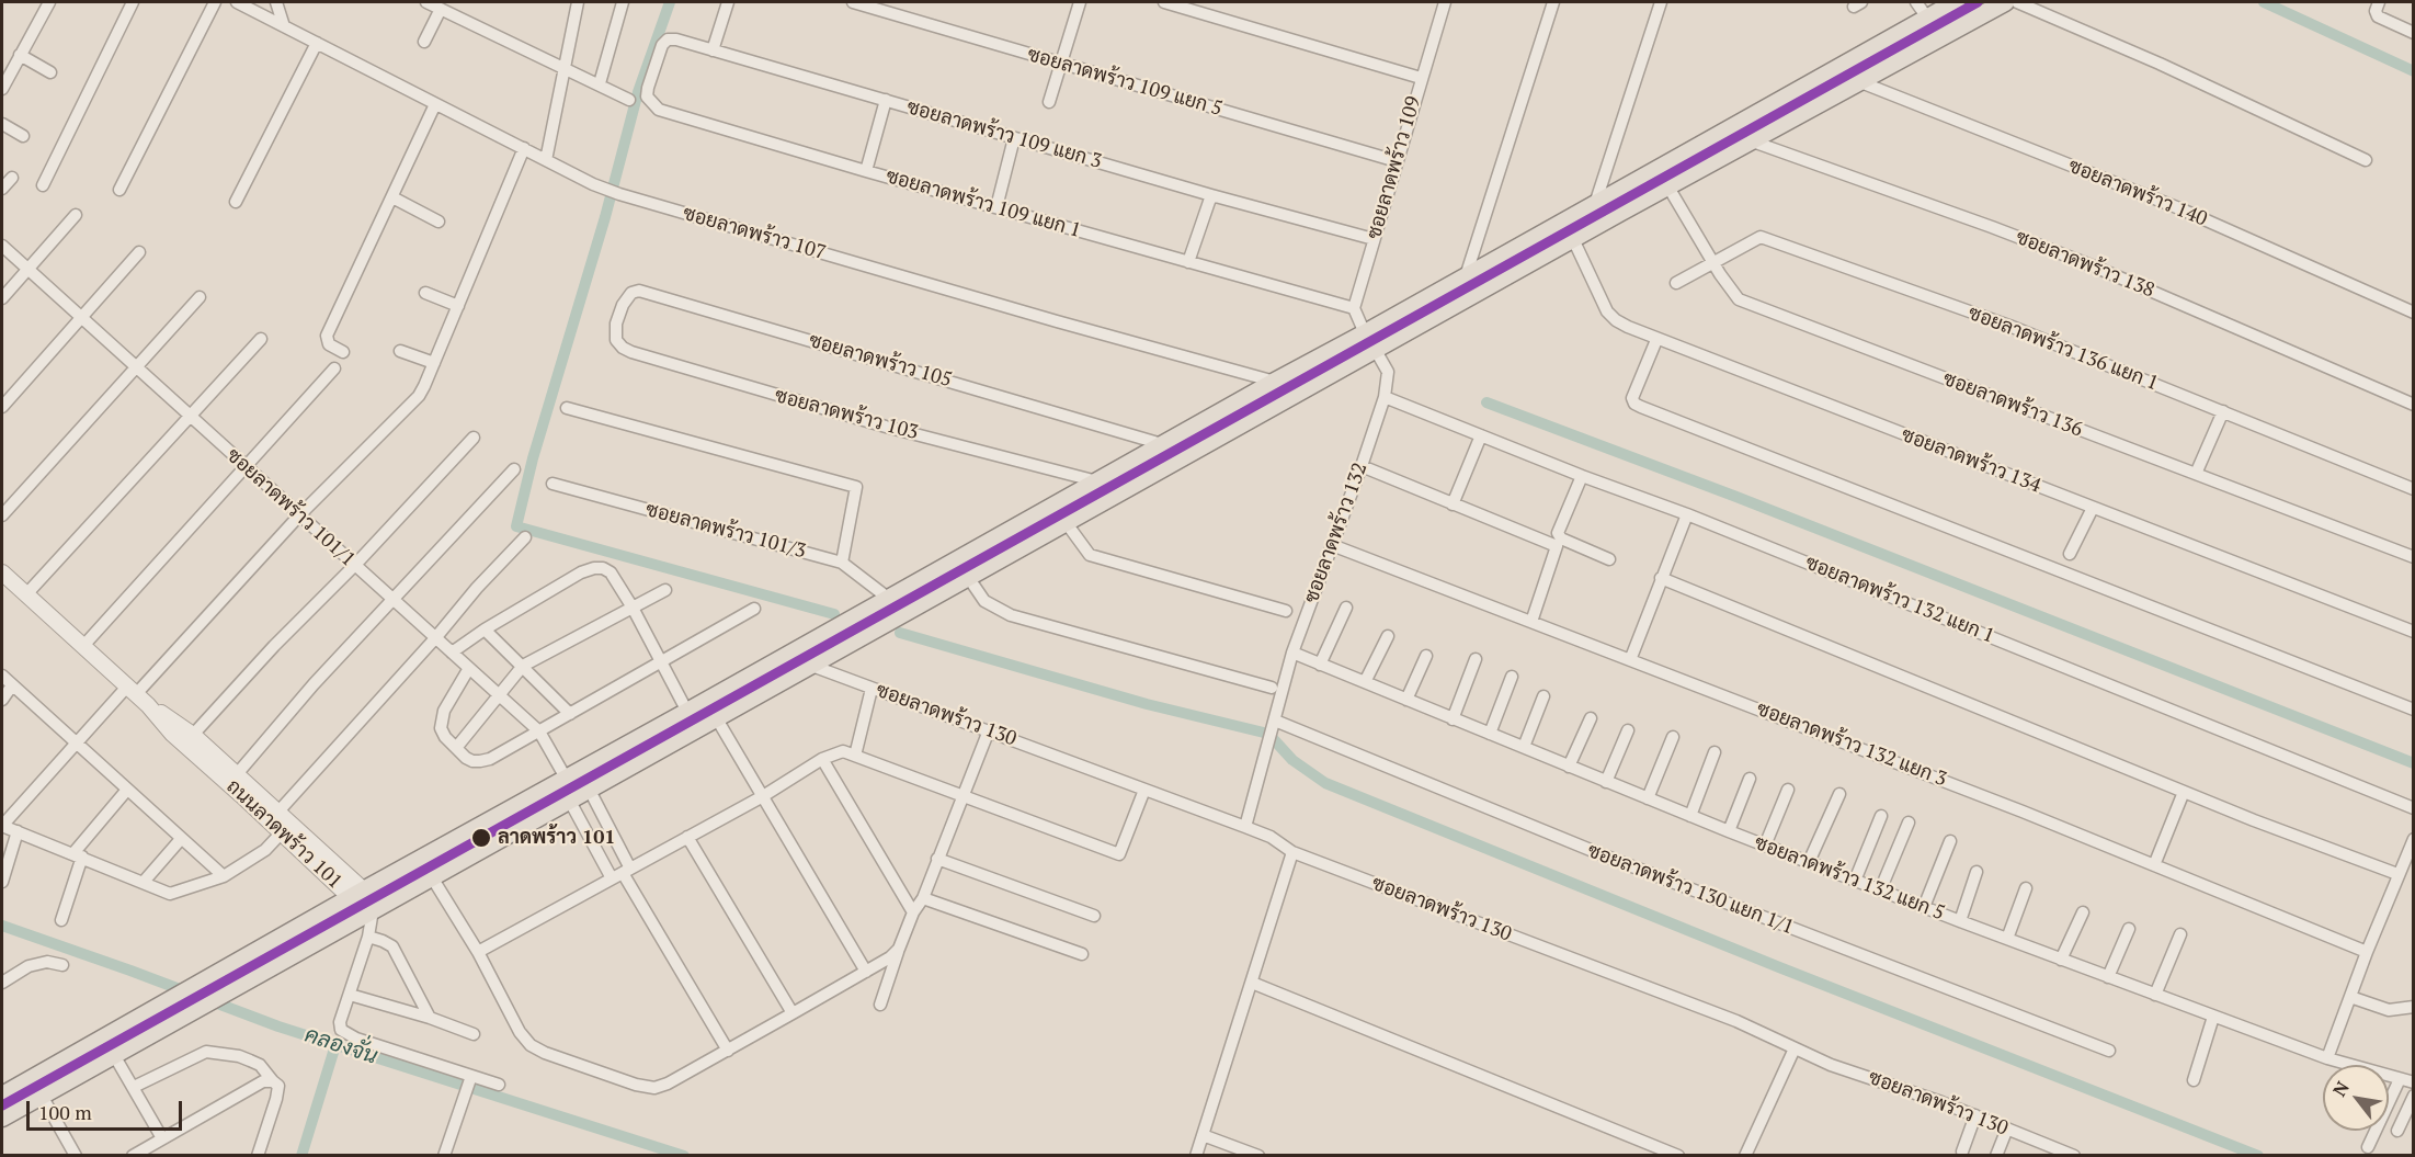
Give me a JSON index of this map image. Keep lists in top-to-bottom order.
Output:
{
  "streets": {
    "street": [
      "ซอยลาดพร้าว 109 แยก 5",
      "ซอยลาดพร้าว 109 แยก 3",
      "ซอยลาดพร้าว 109",
      "ซอยลาดพร้าว 140",
      "ซอยลาดพร้าว 109 แยก 1",
      "ซอยลาดพร้าว 107",
      "ซอยลาดพร้าว 138",
      "ซอยลาดพร้าว 136 แยก 1",
      "ซอยลาดพร้าว 105",
      "ซอยลาดพร้าว 136",
      "ซอยลาดพร้าว 103",
      "ซอยลาดพร้าว 134",
      "ซอยลาดพร้าว 101/1",
      "ซอยลาดพร้าว 101/3",
      "ซอยลาดพร้าว 132",
      "ซอยลาดพร้าว 132 แยก 1",
      "ซอยลาดพร้าว 130",
      "ซอยลาดพร้าว 132 แยก 3",
      "ถนนลาดพร้าว 101",
      "ซอยลาดพร้าว 132 แยก 5",
      "ซอยลาดพร้าว 130 แยก 1/1"
    ]
  },
  "crossings": [
    ["ซอยลาดพร้าว 109 แยก 5", "ซอยลาดพร้าว 109"],
    ["ซอยลาดพร้าว 109 แยก 3", "ซอยลาดพร้าว 109"],
    ["ซอยลาดพร้าว 109 แยก 3", "ซอยลาดพร้าว 109 แยก 1"],
    ["ซอยลาดพร้าว 109", "ซอยลาดพร้าว 109 แยก 1"],
    ["ซอยลาดพร้าว 136 แยก 1", "ซอยลาดพร้าว 136"],
    ["ซอยลาดพร้าว 105", "ซอยลาดพร้าว 103"],
    ["ซอยลาดพร้าว 132", "ซอยลาดพร้าว 132 แยก 1"],
    ["ซอยลาดพร้าว 132", "ซอยลาดพร้าว 130"],
    ["ซอยลาดพร้าว 132", "ซอยลาดพร้าว 132 แยก 3"],
    ["ซอยลาดพร้าว 132", "ซอยลาดพร้าว 132 แยก 5"],
    ["ซอยลาดพร้าว 132", "ซอยลาดพร้าว 130 แยก 1/1"]
  ],
  "water": ["คลองจั่น"],
  "places": ["ลาดพร้าว 101"],
  "scale_bar": "100 m",
  "north": "top left"
}
